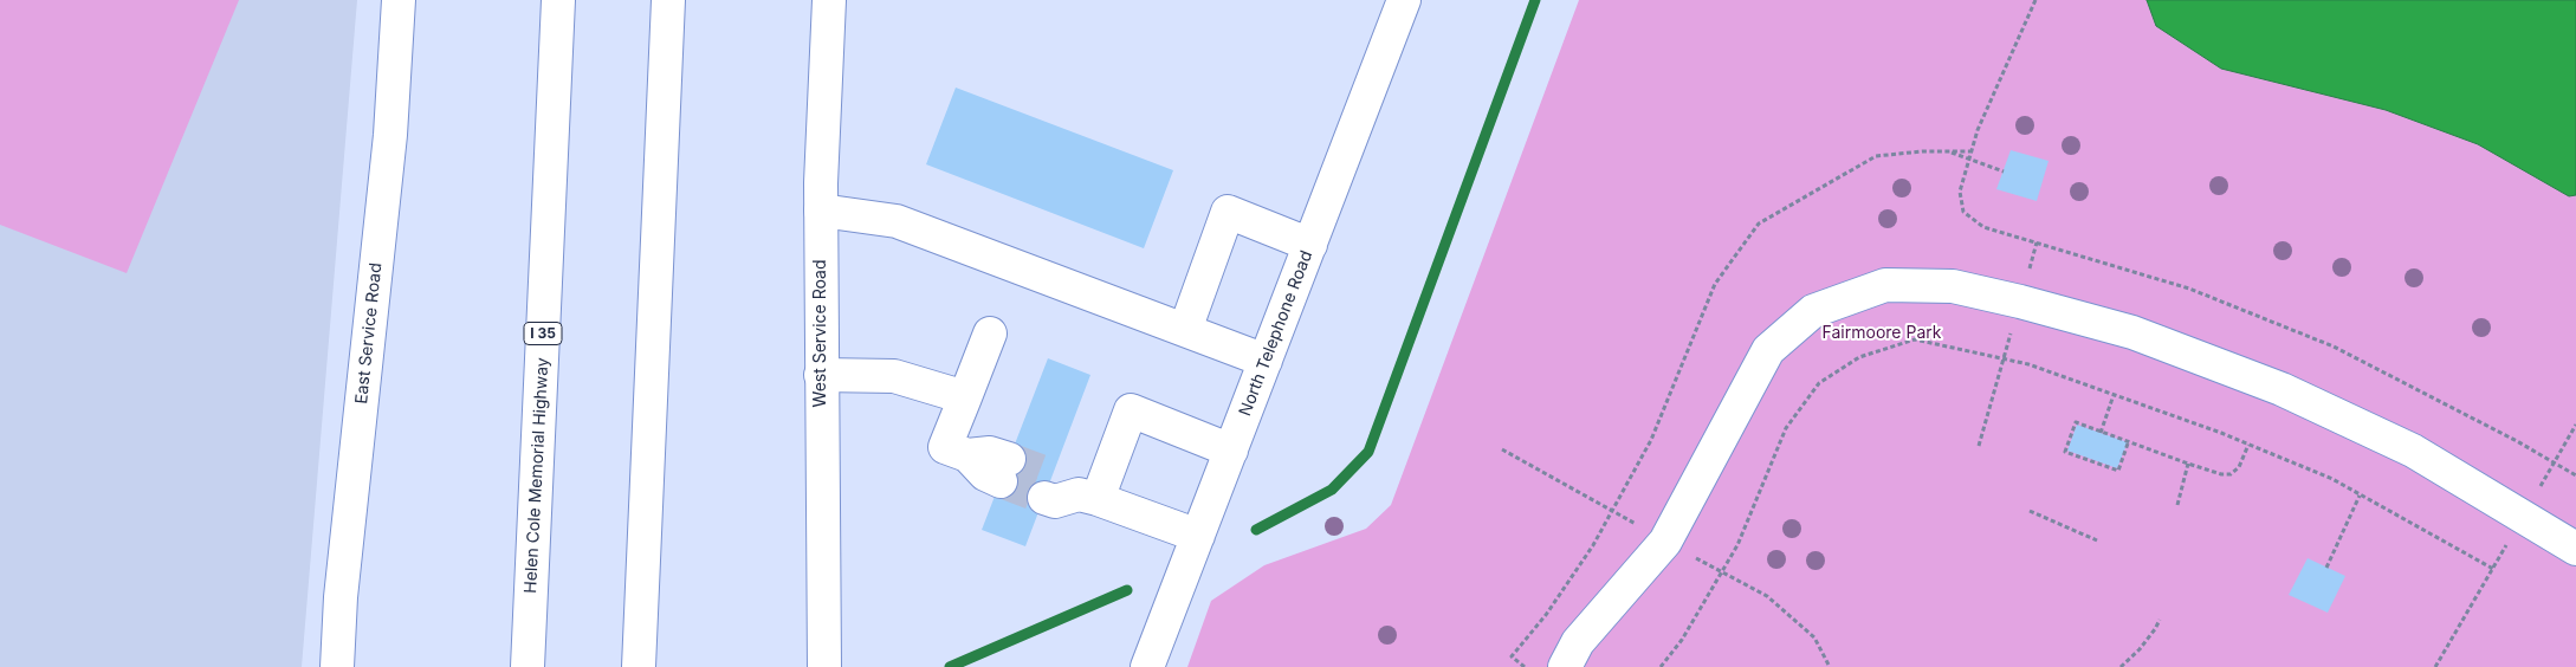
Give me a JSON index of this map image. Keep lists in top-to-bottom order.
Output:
{
  "streets": {
    "main road": [
      "East Service Road",
      "I 35",
      "West Service Road",
      "North Telephone Road",
      "Helen Cole Memorial Highway"
    ]
  },
  "parks": ["Fairmoore Park"]
}
